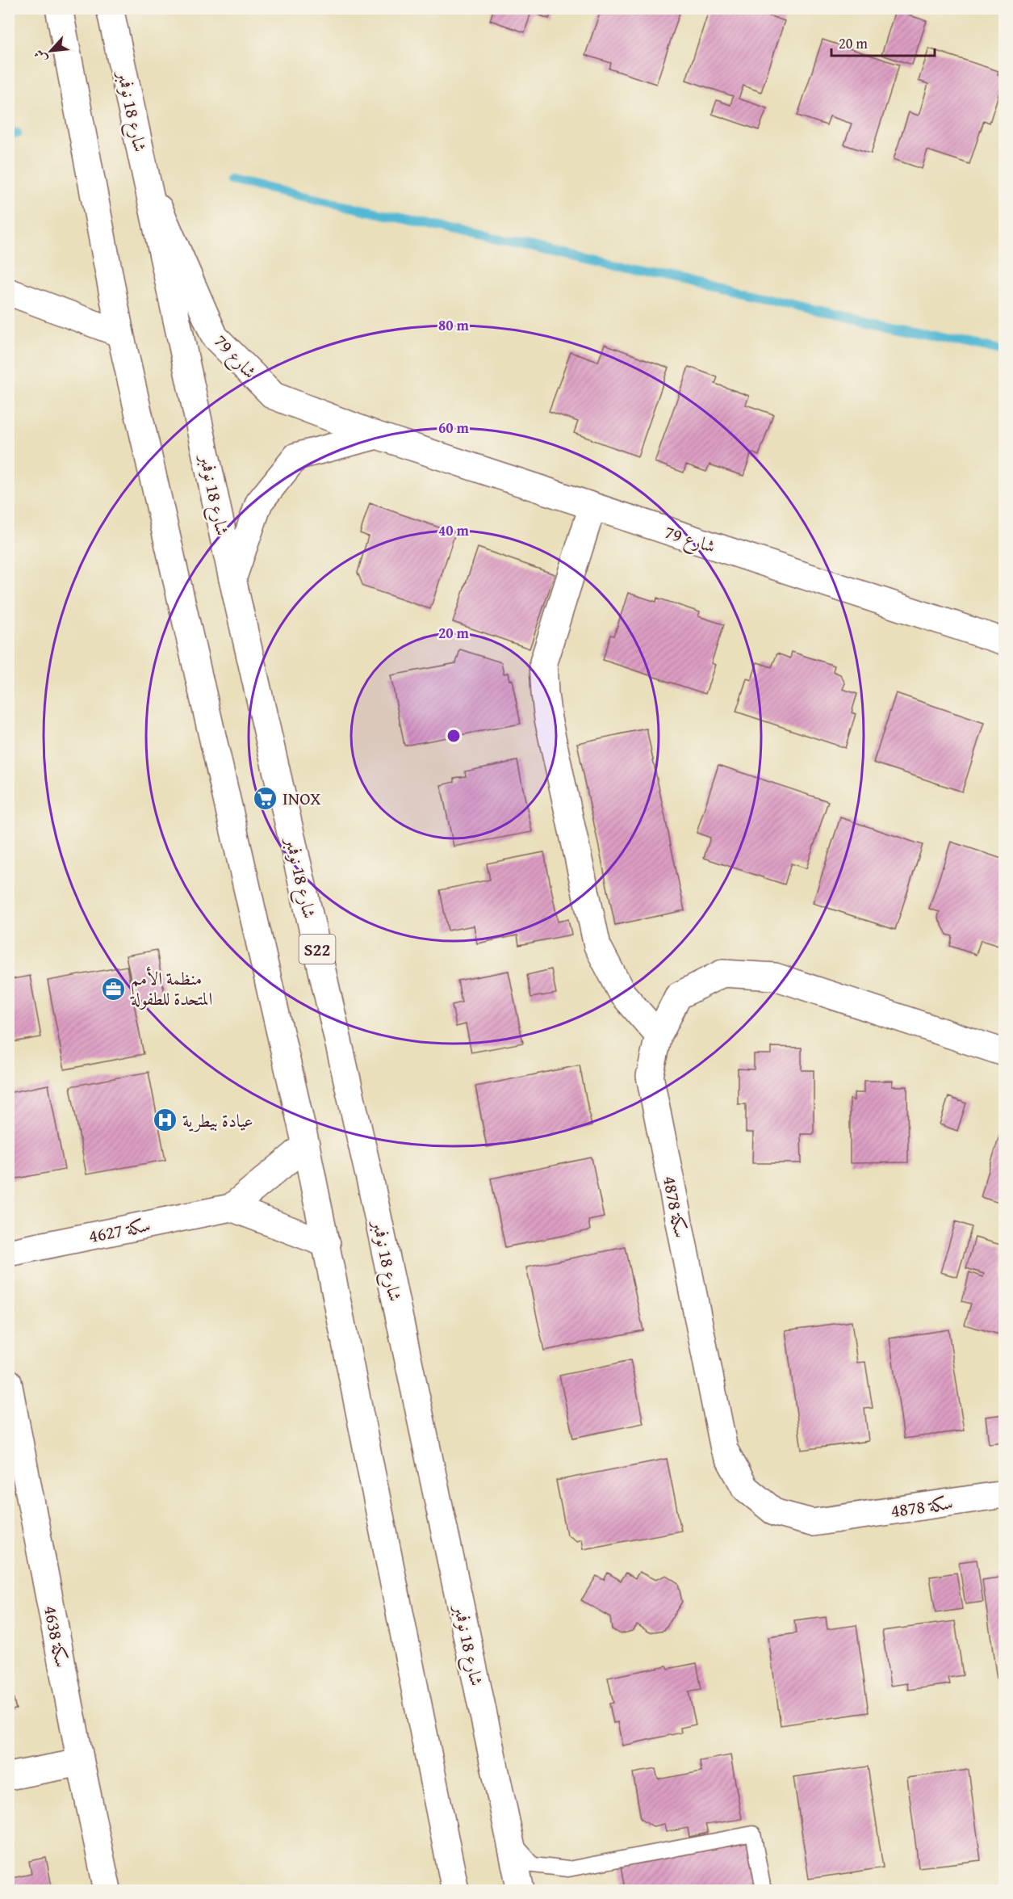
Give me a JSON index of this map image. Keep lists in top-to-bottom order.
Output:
{
  "streets": {
    "street": [
      "شارع 18 نوفمبر",
      "79 شارع",
      "S22",
      "سكة 4878",
      "سكة 4627",
      "سكة 4638"
    ]
  },
  "crossings": [
    ["شارع 18 نوفمبر", "79 شارع"]
  ],
  "places": {
    "supermarket": ["INOX"],
    "office": ["منظمة الأمم المتحدة للطفولة"],
    "hospital": ["عيادة بيطرية"]
  },
  "scale_bar": "20 m",
  "north": "bottom left",
  "rings": [
    "80 m",
    "60 m",
    "40 m",
    "20 m"
  ]
}
